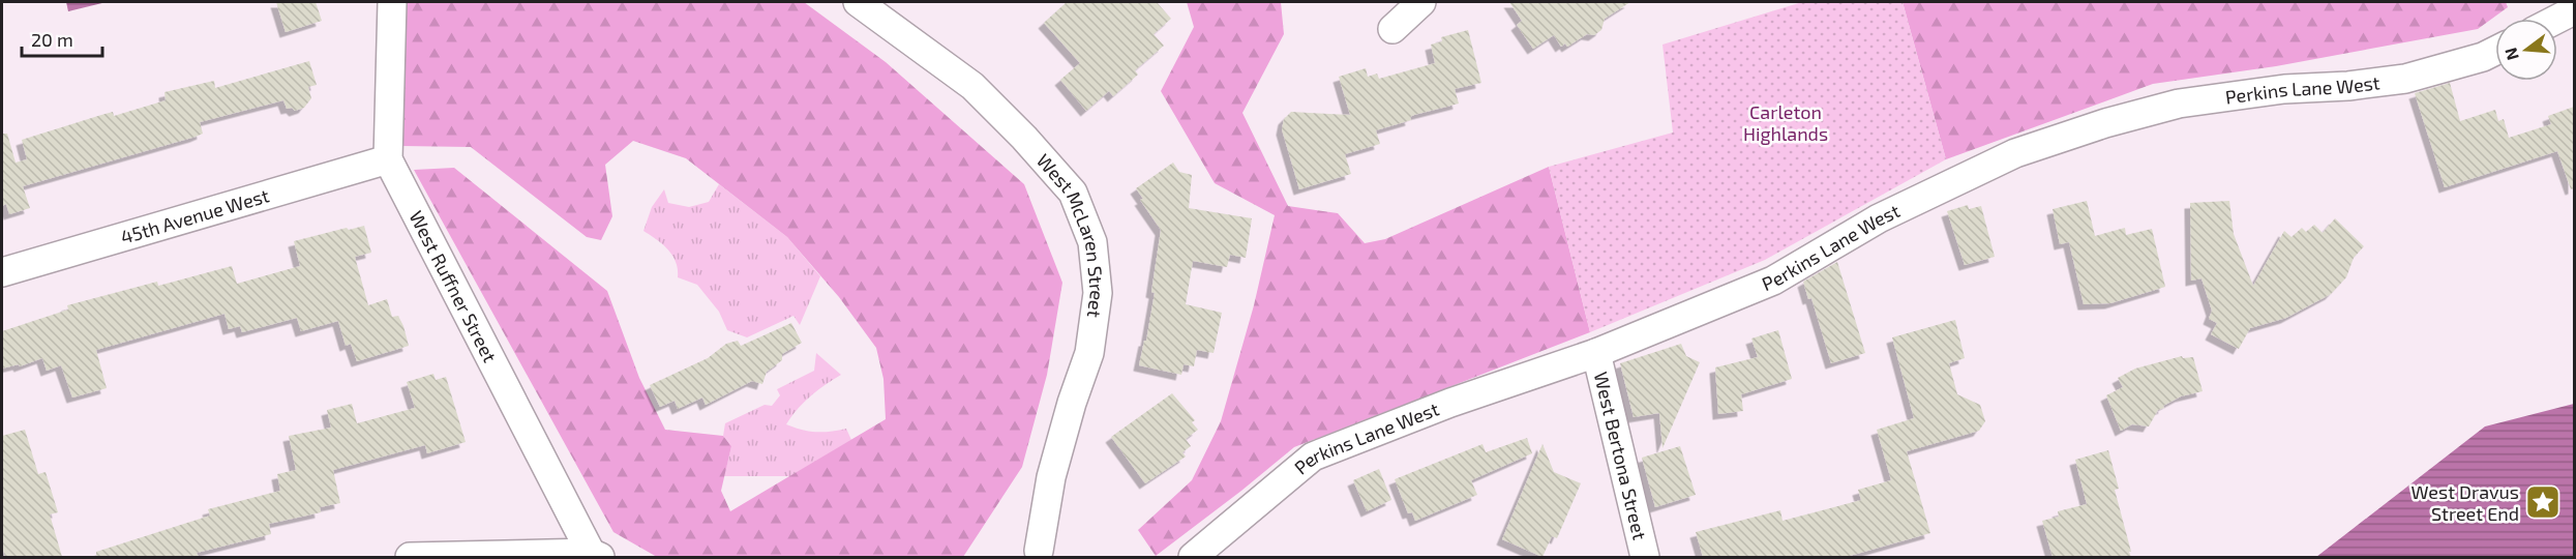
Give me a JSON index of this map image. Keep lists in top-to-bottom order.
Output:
{
  "streets": {
    "street": [
      "Perkins Lane West",
      "45th Avenue West",
      "West McLaren Street",
      "West Ruffner Street",
      "West Bertona Street"
    ]
  },
  "crossings": [
    ["Perkins Lane West", "West Bertona Street"],
    ["45th Avenue West", "West Ruffner Street"]
  ],
  "parks": ["Carleton Highlands"],
  "places": {
    "place": ["West Dravus Street End"]
  },
  "scale_bar": "20 m",
  "north": "left"
}
